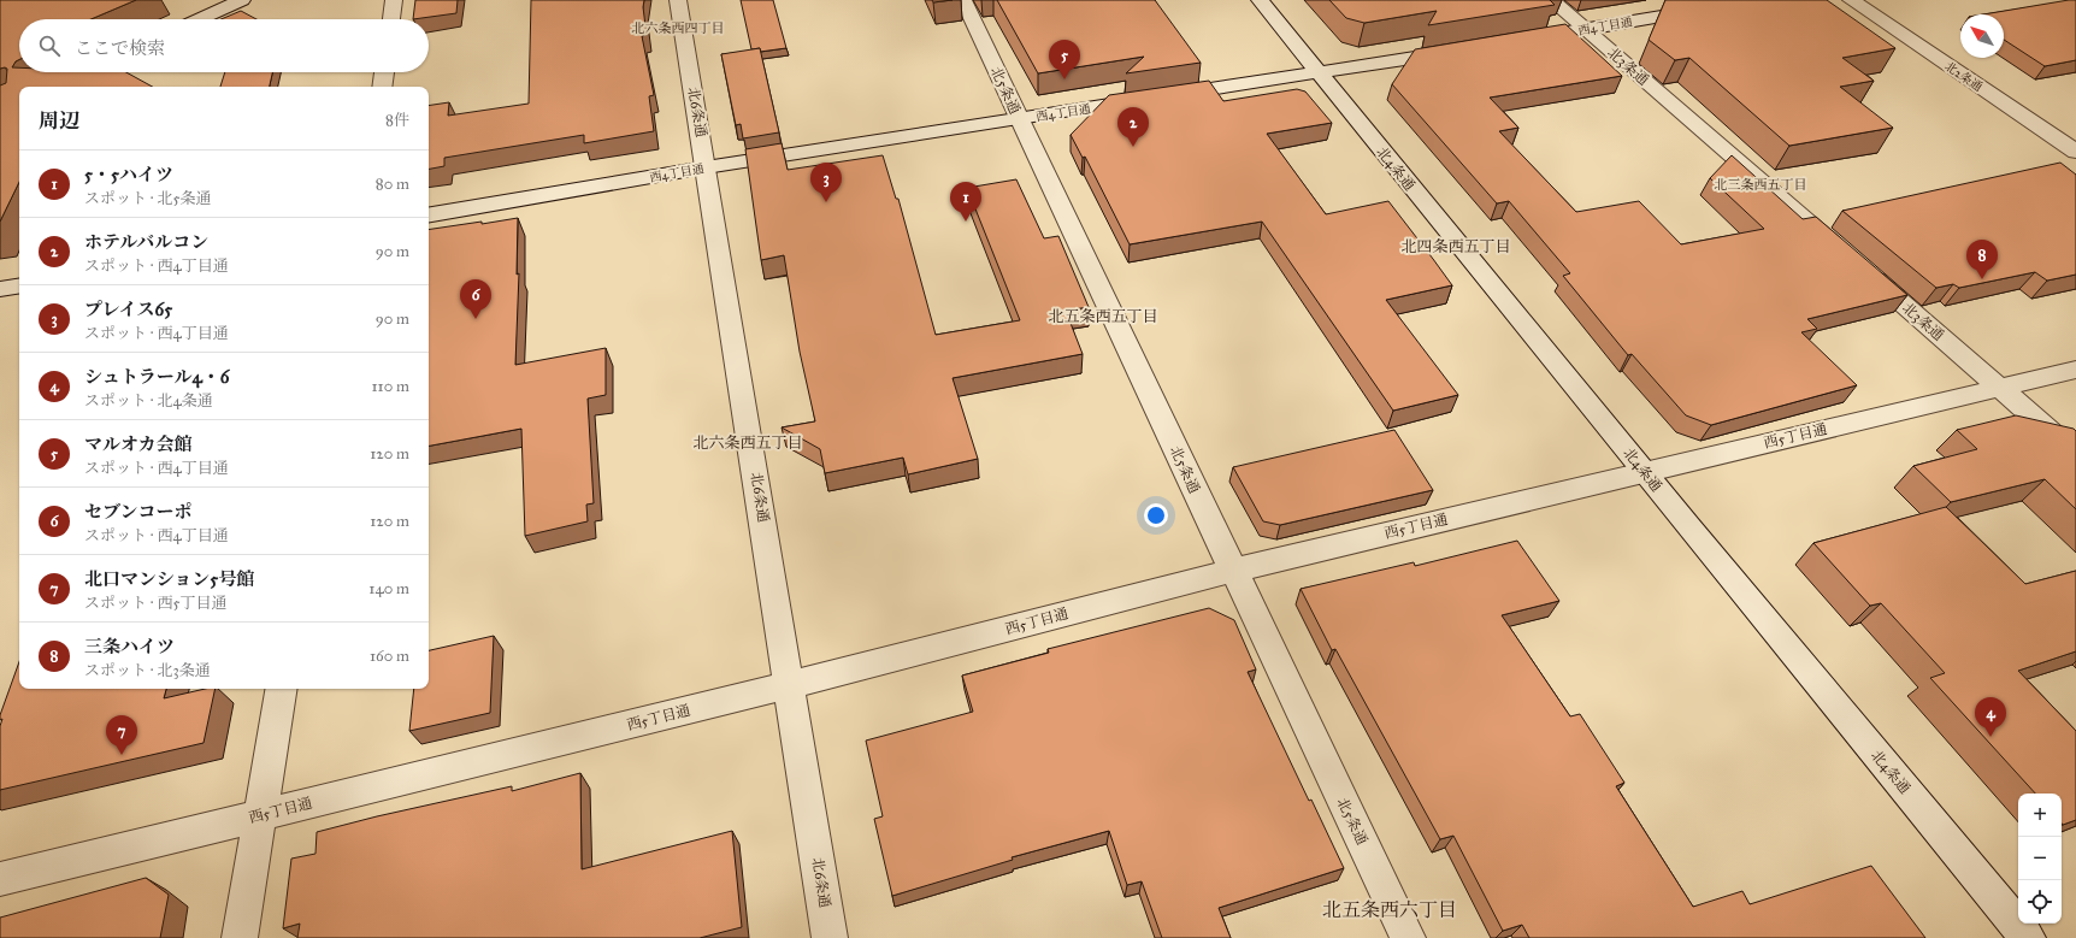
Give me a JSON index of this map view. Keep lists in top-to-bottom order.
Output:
{
  "streets": {
    "street": [
      "西4丁目通",
      "北3条通",
      "北2条通",
      "北5条通",
      "北6条通",
      "北4条通",
      "西5丁目通"
    ]
  },
  "crossings": [
    ["西4丁目通", "北3条通"],
    ["西4丁目通", "北5条通"],
    ["西4丁目通", "北6条通"],
    ["西4丁目通", "北4条通"],
    ["北3条通", "西5丁目通"],
    ["北5条通", "西5丁目通"],
    ["北6条通", "西5丁目通"],
    ["北4条通", "西5丁目通"]
  ],
  "districts": [
    "北六条西四丁目",
    "北三条西五丁目",
    "北四条西五丁目",
    "北五条西五丁目",
    "北六条西五丁目",
    "北五条西六丁目"
  ],
  "north": "top left",
  "page": {
    "search": "ここで検索",
    "pins": [
      "5",
      "2",
      "3",
      "1",
      "8",
      "6",
      "4",
      "7"
    ],
    "heading": ["周辺", "8件"],
    "list": [
      {
        "mark": "1",
        "name": "5・5ハイツ",
        "note": "スポット · 北5条通",
        "value": "80 m"
      },
      {
        "mark": "2",
        "name": "ホテルバルコン",
        "note": "スポット · 西4丁目通",
        "value": "90 m"
      },
      {
        "mark": "3",
        "name": "プレイス65",
        "note": "スポット · 西4丁目通",
        "value": "90 m"
      },
      {
        "mark": "4",
        "name": "シュトラール4・6",
        "note": "スポット · 北4条通",
        "value": "110 m"
      },
      {
        "mark": "5",
        "name": "マルオカ会館",
        "note": "スポット · 西4丁目通",
        "value": "120 m"
      },
      {
        "mark": "6",
        "name": "セブンコーポ",
        "note": "スポット · 西4丁目通",
        "value": "120 m"
      },
      {
        "mark": "7",
        "name": "北口マンション5号館",
        "note": "スポット · 西5丁目通",
        "value": "140 m"
      },
      {
        "mark": "8",
        "name": "三条ハイツ",
        "note": "スポット · 北3条通",
        "value": "160 m"
      }
    ],
    "map_buttons": ["+", "−"]
  }
}
